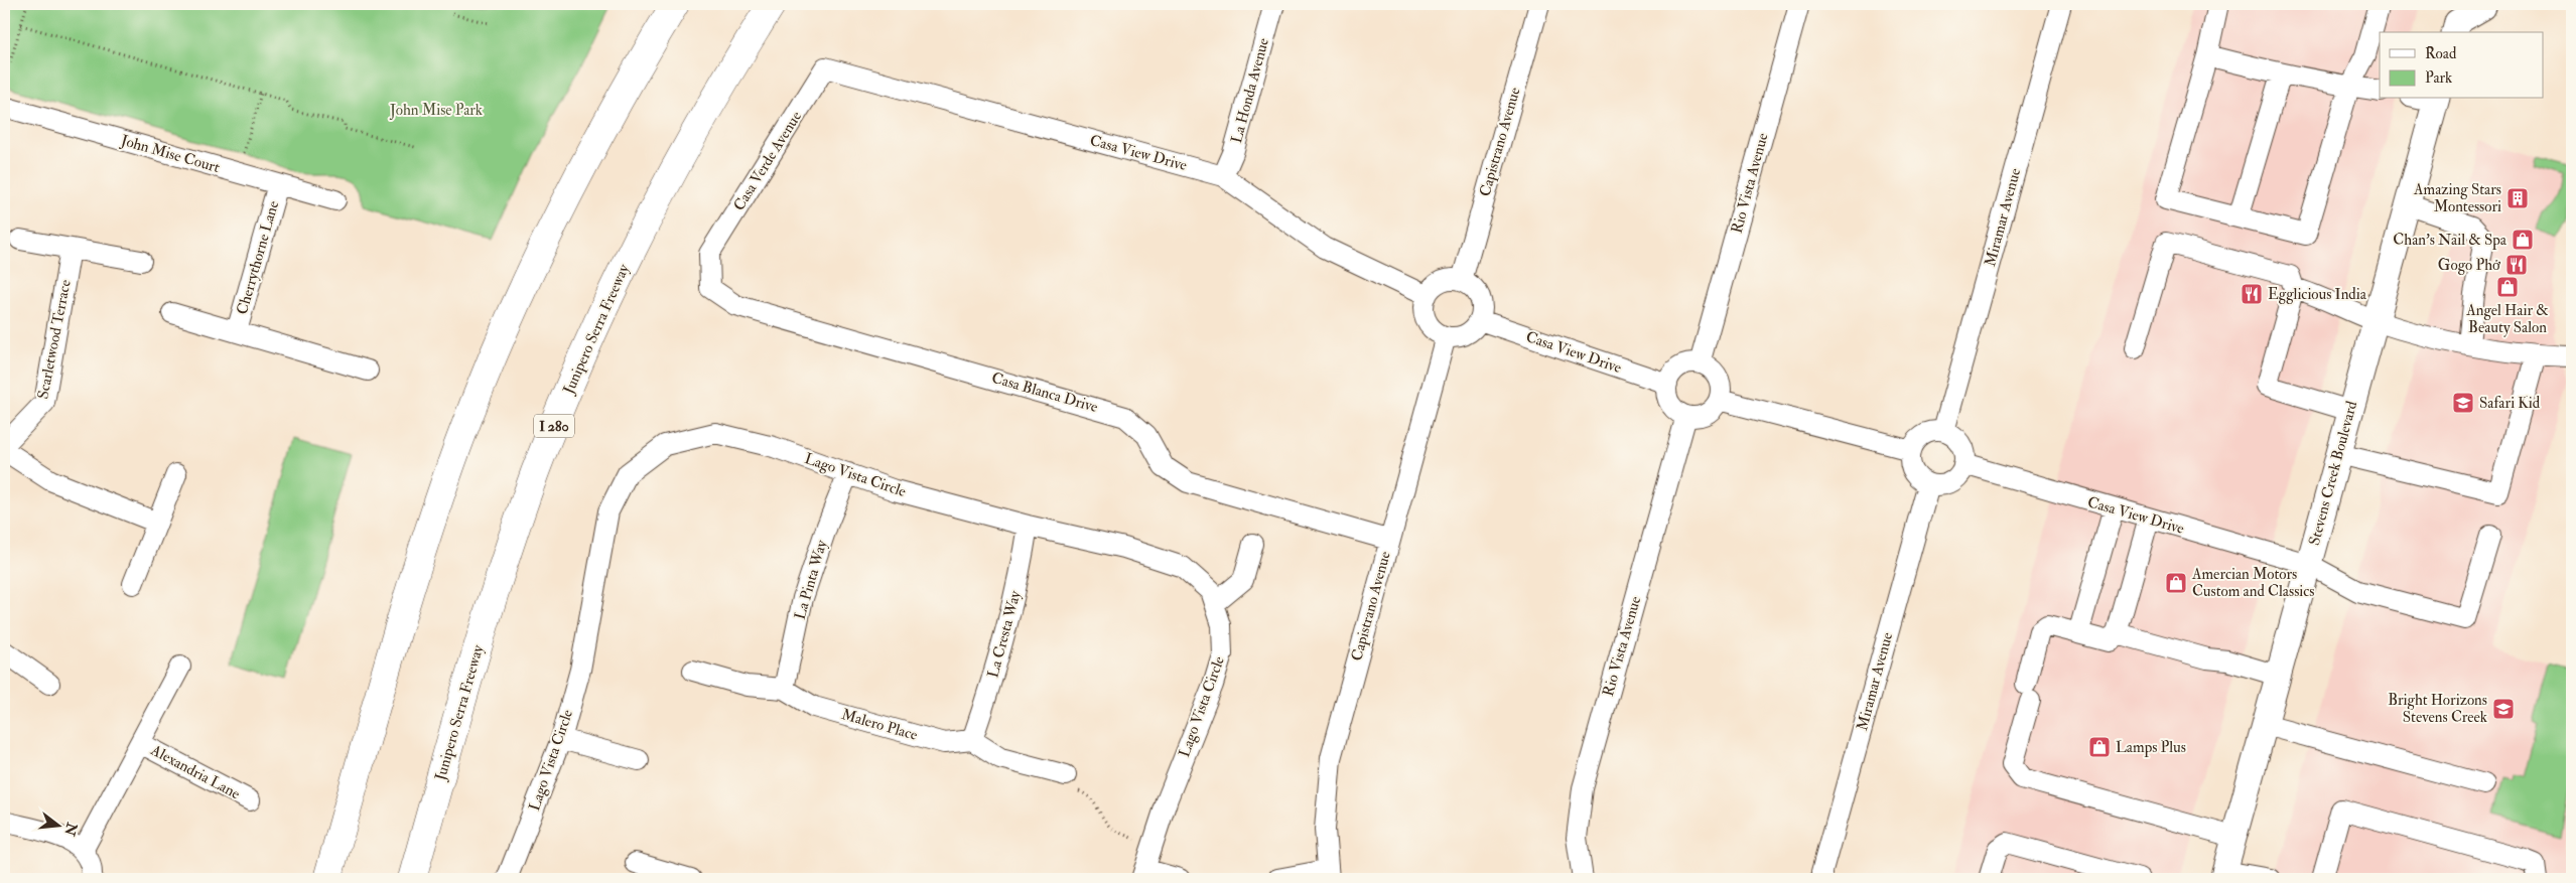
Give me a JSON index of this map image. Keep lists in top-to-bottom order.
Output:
{
  "streets": {
    "highway": ["Junipero Serra Freeway", "I 280"],
    "main road": ["Stevens Creek Boulevard"],
    "street": [
      "La Honda Avenue",
      "Capistrano Avenue",
      "Casa View Drive",
      "John Mise Court",
      "Casa Verde Avenue",
      "Rio Vista Avenue",
      "Miramar Avenue",
      "Cherrythorne Lane",
      "Scarletwood Terrace",
      "Casa Blanca Drive",
      "Lago Vista Circle",
      "La Pinta Way",
      "La Cresta Way",
      "Malero Place",
      "Alexandria Lane"
    ]
  },
  "crossings": [
    ["La Honda Avenue", "Casa View Drive"],
    ["Capistrano Avenue", "Casa View Drive"],
    ["Capistrano Avenue", "Casa Blanca Drive"],
    ["Casa View Drive", "Casa Verde Avenue"],
    ["Casa View Drive", "Rio Vista Avenue"],
    ["Casa View Drive", "Miramar Avenue"],
    ["Casa View Drive", "Stevens Creek Boulevard"],
    ["John Mise Court", "Cherrythorne Lane"],
    ["Casa Verde Avenue", "Casa Blanca Drive"],
    ["Lago Vista Circle", "La Pinta Way"],
    ["Lago Vista Circle", "La Cresta Way"],
    ["La Pinta Way", "Malero Place"],
    ["La Cresta Way", "Malero Place"]
  ],
  "parks": ["John Mise Park"],
  "places": {
    "building": ["Amazing Stars Montessori"],
    "shop": [
      "Chan's Nail & Spa",
      "Angel Hair & Beauty Salon",
      "Amercian Motors Custom and Classics",
      "Lamps Plus"
    ],
    "restaurant": ["Gogo Phở", "Egglicious India"],
    "school or university": ["Safari Kid", "Bright Horizons Stevens Creek"]
  },
  "legend": ["Road", "Park"],
  "north": "right"
}
